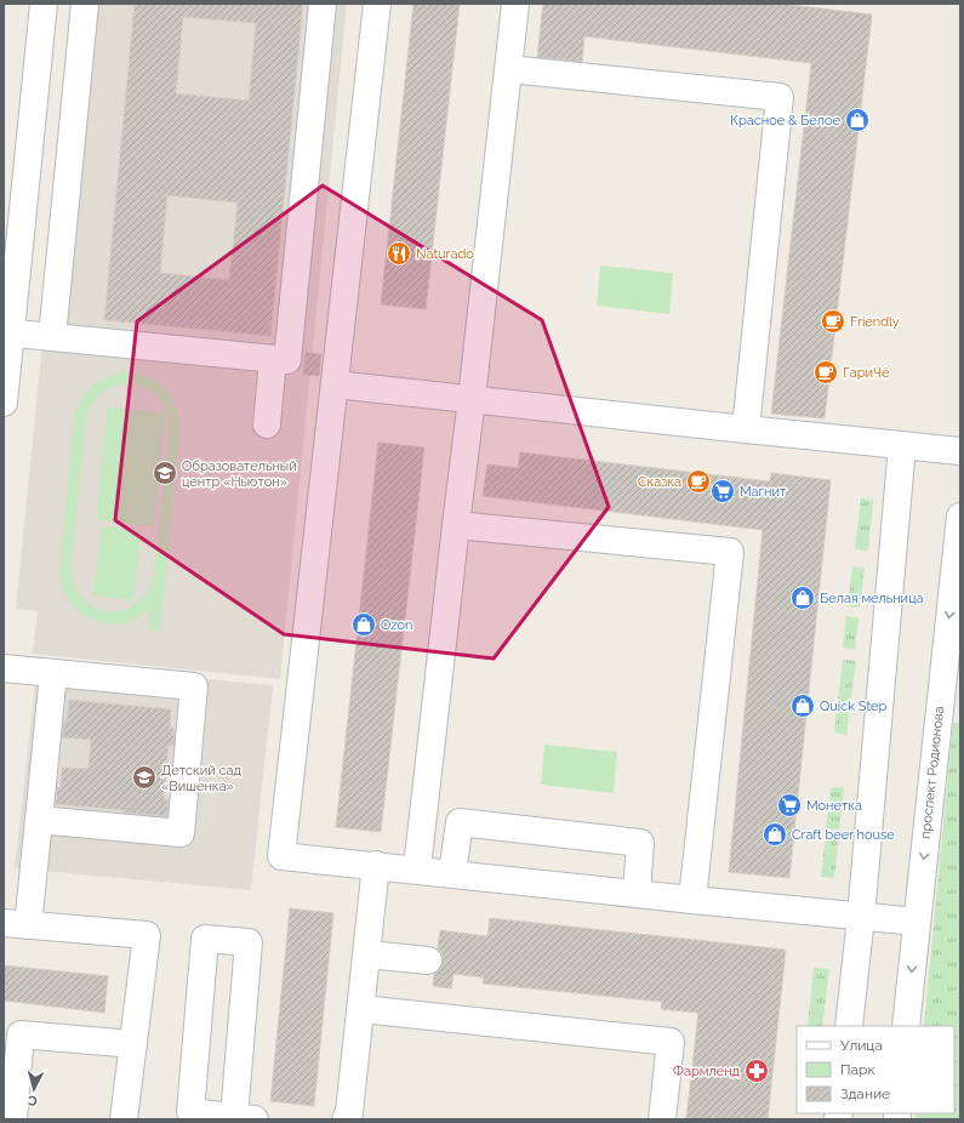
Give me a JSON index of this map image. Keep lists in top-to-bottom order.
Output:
{
  "streets": {
    "street": ["проспект Родионова"]
  },
  "places": {
    "shop": [
      "Красное & Белое",
      "Белая мельница",
      "Ozon",
      "Quick Step",
      "Craft beer house"
    ],
    "restaurant": ["Naturado"],
    "cafe": ["Friendly", "ГариЧё", "Сказка"],
    "school or university": ["Образовательный центр «Ньютон»", "Детский сад «Вишенка»"],
    "supermarket": ["Магнит", "Монетка"],
    "pharmacy": ["Фармленд"]
  },
  "legend": ["Улица", "Парк", "Здание"],
  "north": "bottom"
}
